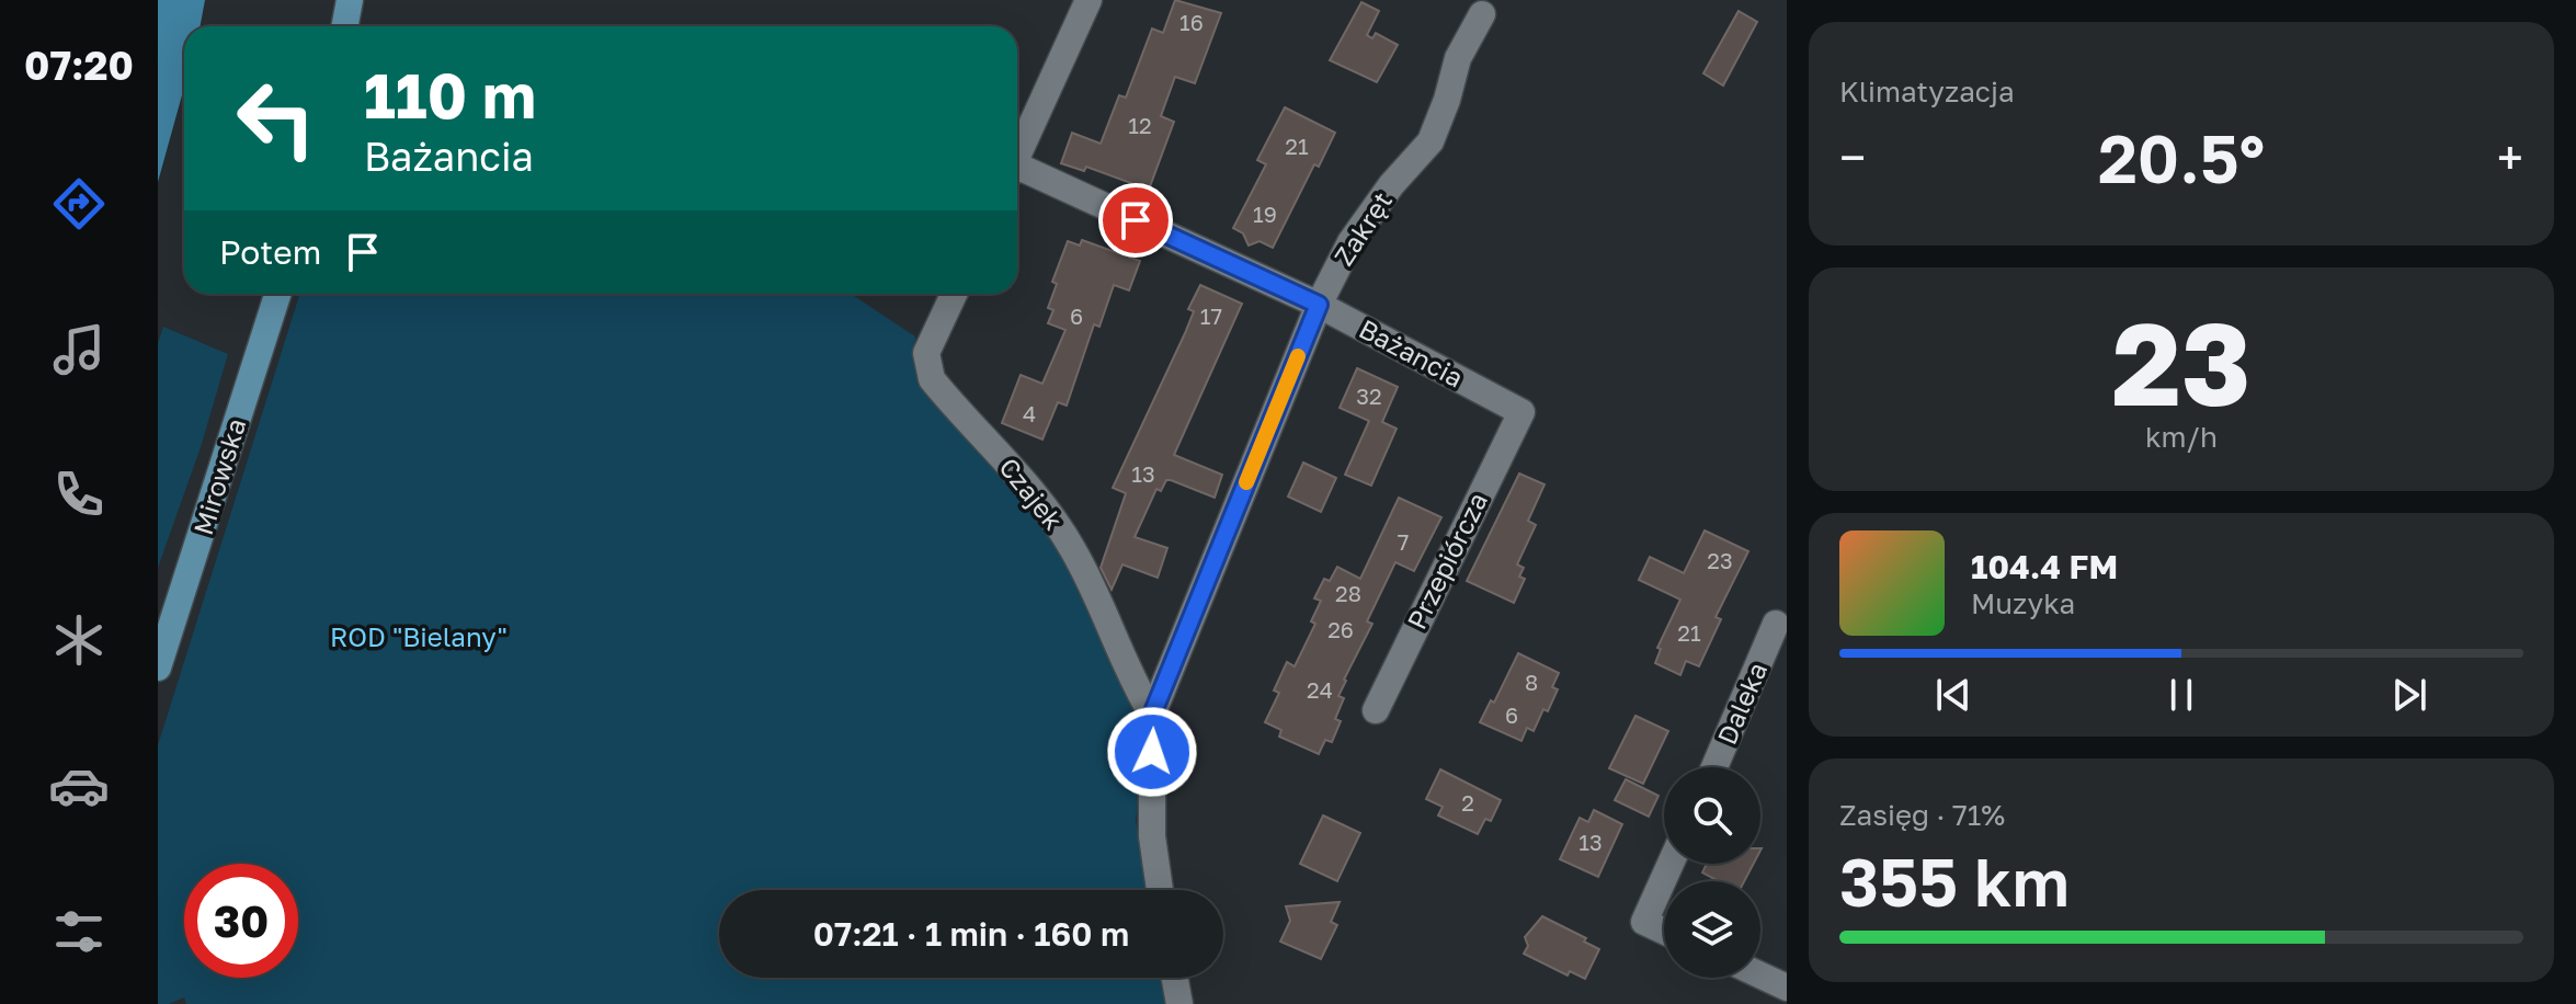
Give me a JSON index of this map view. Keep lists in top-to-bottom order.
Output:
{
  "streets": {
    "main road": ["Mirowska"],
    "street": [
      "Zakręt",
      "Bażancia",
      "Czajek",
      "Przepiórcza",
      "Daleka"
    ]
  },
  "crossings": [
    ["Zakręt", "Bażancia"],
    ["Zakręt", "Czajek"],
    ["Bażancia", "Przepiórcza"]
  ],
  "parks": ["ROD \"Bielany\""],
  "house_numbers": [
    "16",
    "12",
    "21",
    "19",
    "6",
    "17",
    "32",
    "4",
    "13",
    "7",
    "23",
    "28",
    "26",
    "21",
    "8",
    "24",
    "6",
    "2",
    "13"
  ],
  "page": {
    "tabs": "07:20",
    "tile": [
      "Klimatyzacja",
      ["23", "km/h"],
      ["Zasięg · 71%", "355 km"]
    ],
    "turn": ["110 m", "Bażancia"],
    "heat": ["−", "20.5°", "+"],
    "then": "Potem",
    "song": ["104.4 FM", "Muzyka"],
    "limit": "30",
    "trip": "07:21 · 1 min · 160 m"
  }
}
